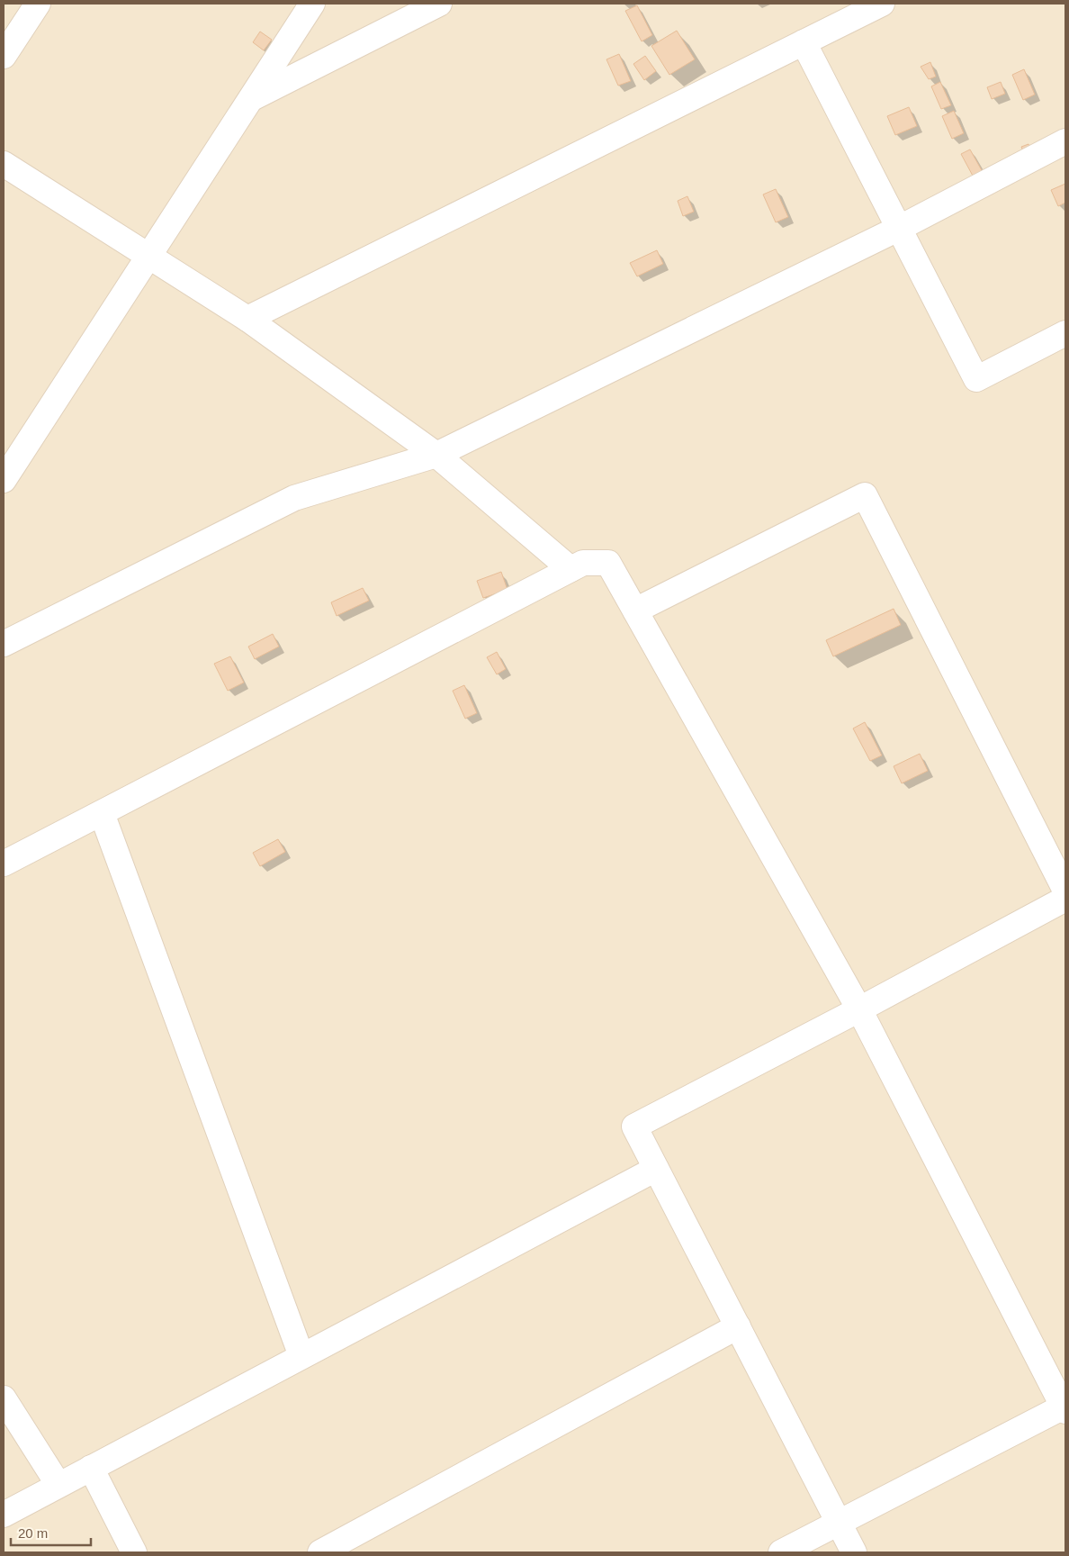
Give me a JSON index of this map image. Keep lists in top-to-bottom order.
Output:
{
  "scale_bar": "20 m"
}
